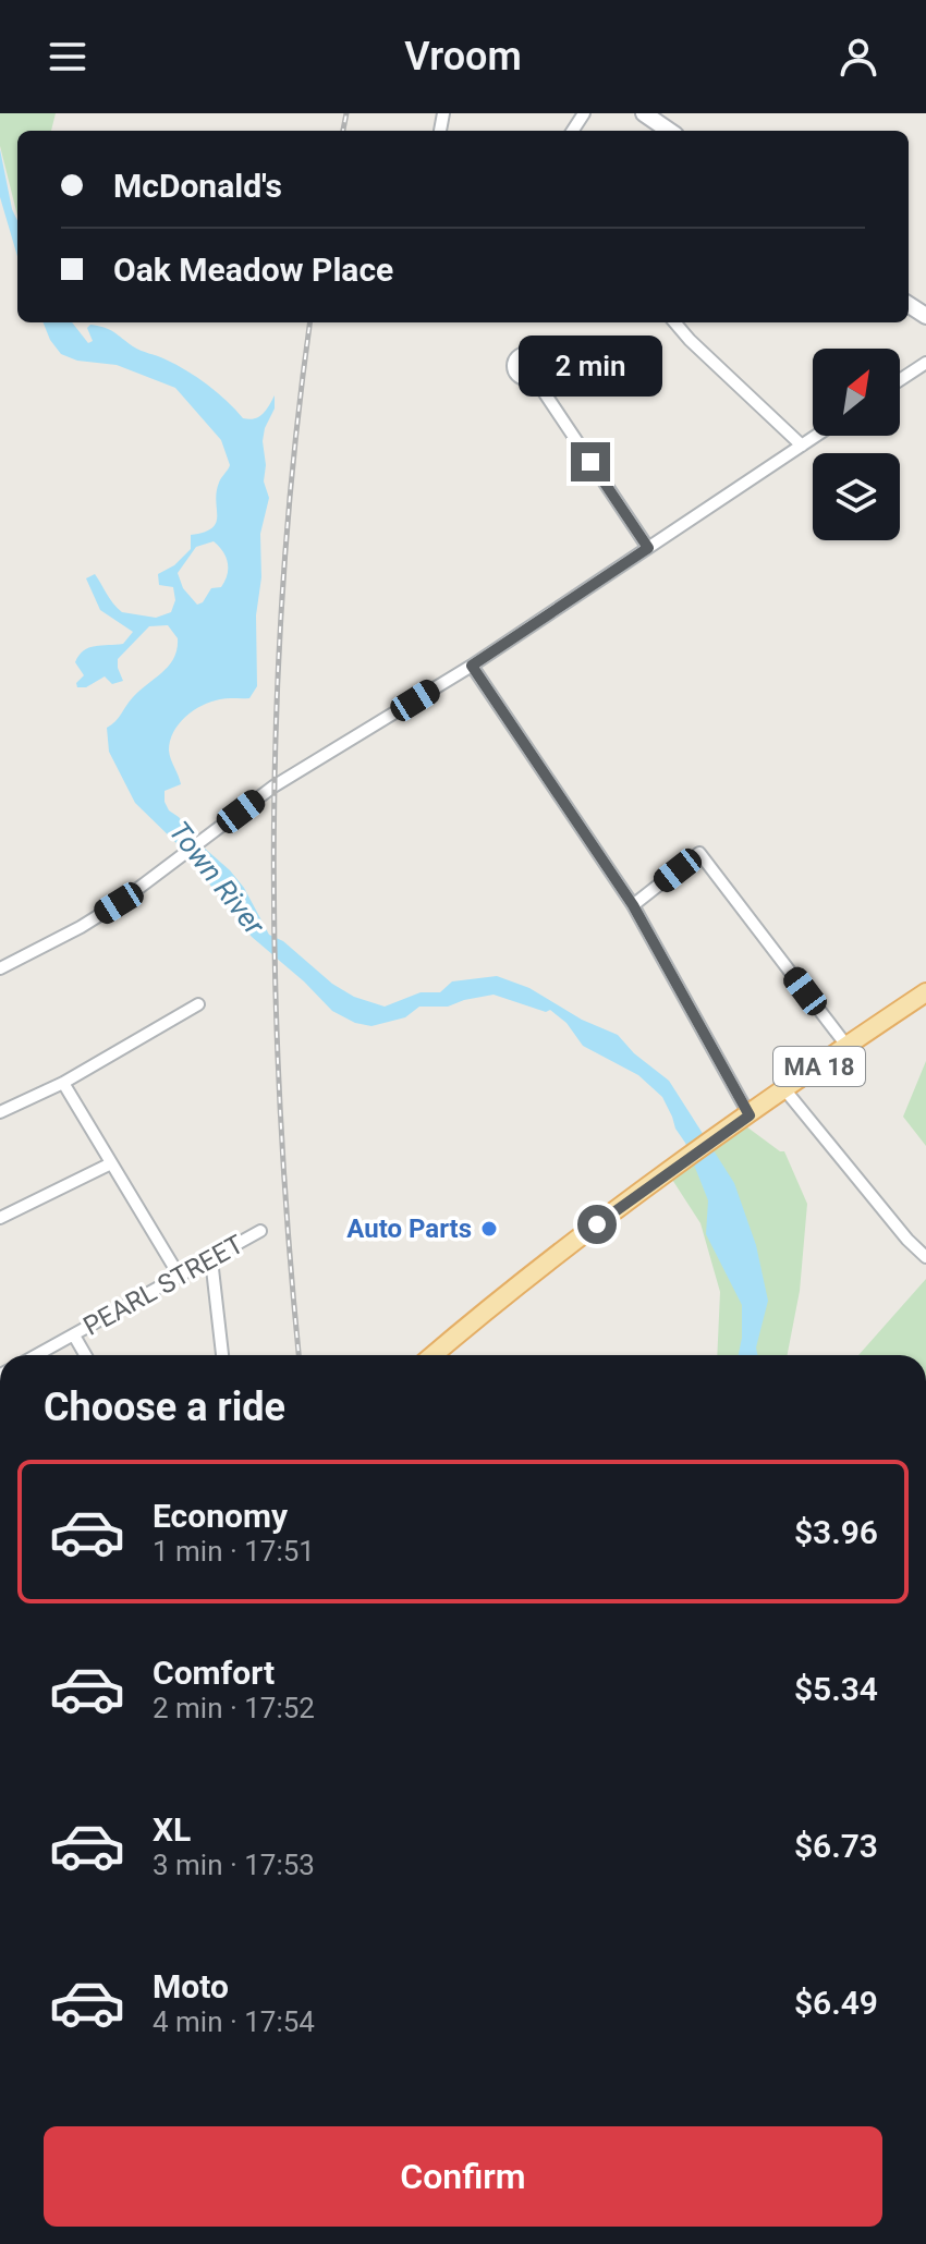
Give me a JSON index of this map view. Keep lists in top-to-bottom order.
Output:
{
  "streets": {
    "main road": ["MA 18"],
    "street": ["PEARL STREET"]
  },
  "water": ["Town River"],
  "places": ["Auto Parts"],
  "north": "top right",
  "page": {
    "header": "Vroom",
    "banner": ["McDonald's", "Oak Meadow Place"],
    "bubble": "2 min",
    "heading": "Choose a ride",
    "list": [
      {
        "name": "Economy",
        "note": "1 min · 17:51",
        "value": "$3.96"
      },
      {
        "name": "Comfort",
        "note": "2 min · 17:52",
        "value": "$5.34"
      },
      {
        "name": "XL",
        "note": "3 min · 17:53",
        "value": "$6.73"
      },
      {
        "name": "Moto",
        "note": "4 min · 17:54",
        "value": "$6.49"
      }
    ],
    "buttons": "Confirm"
  }
}
